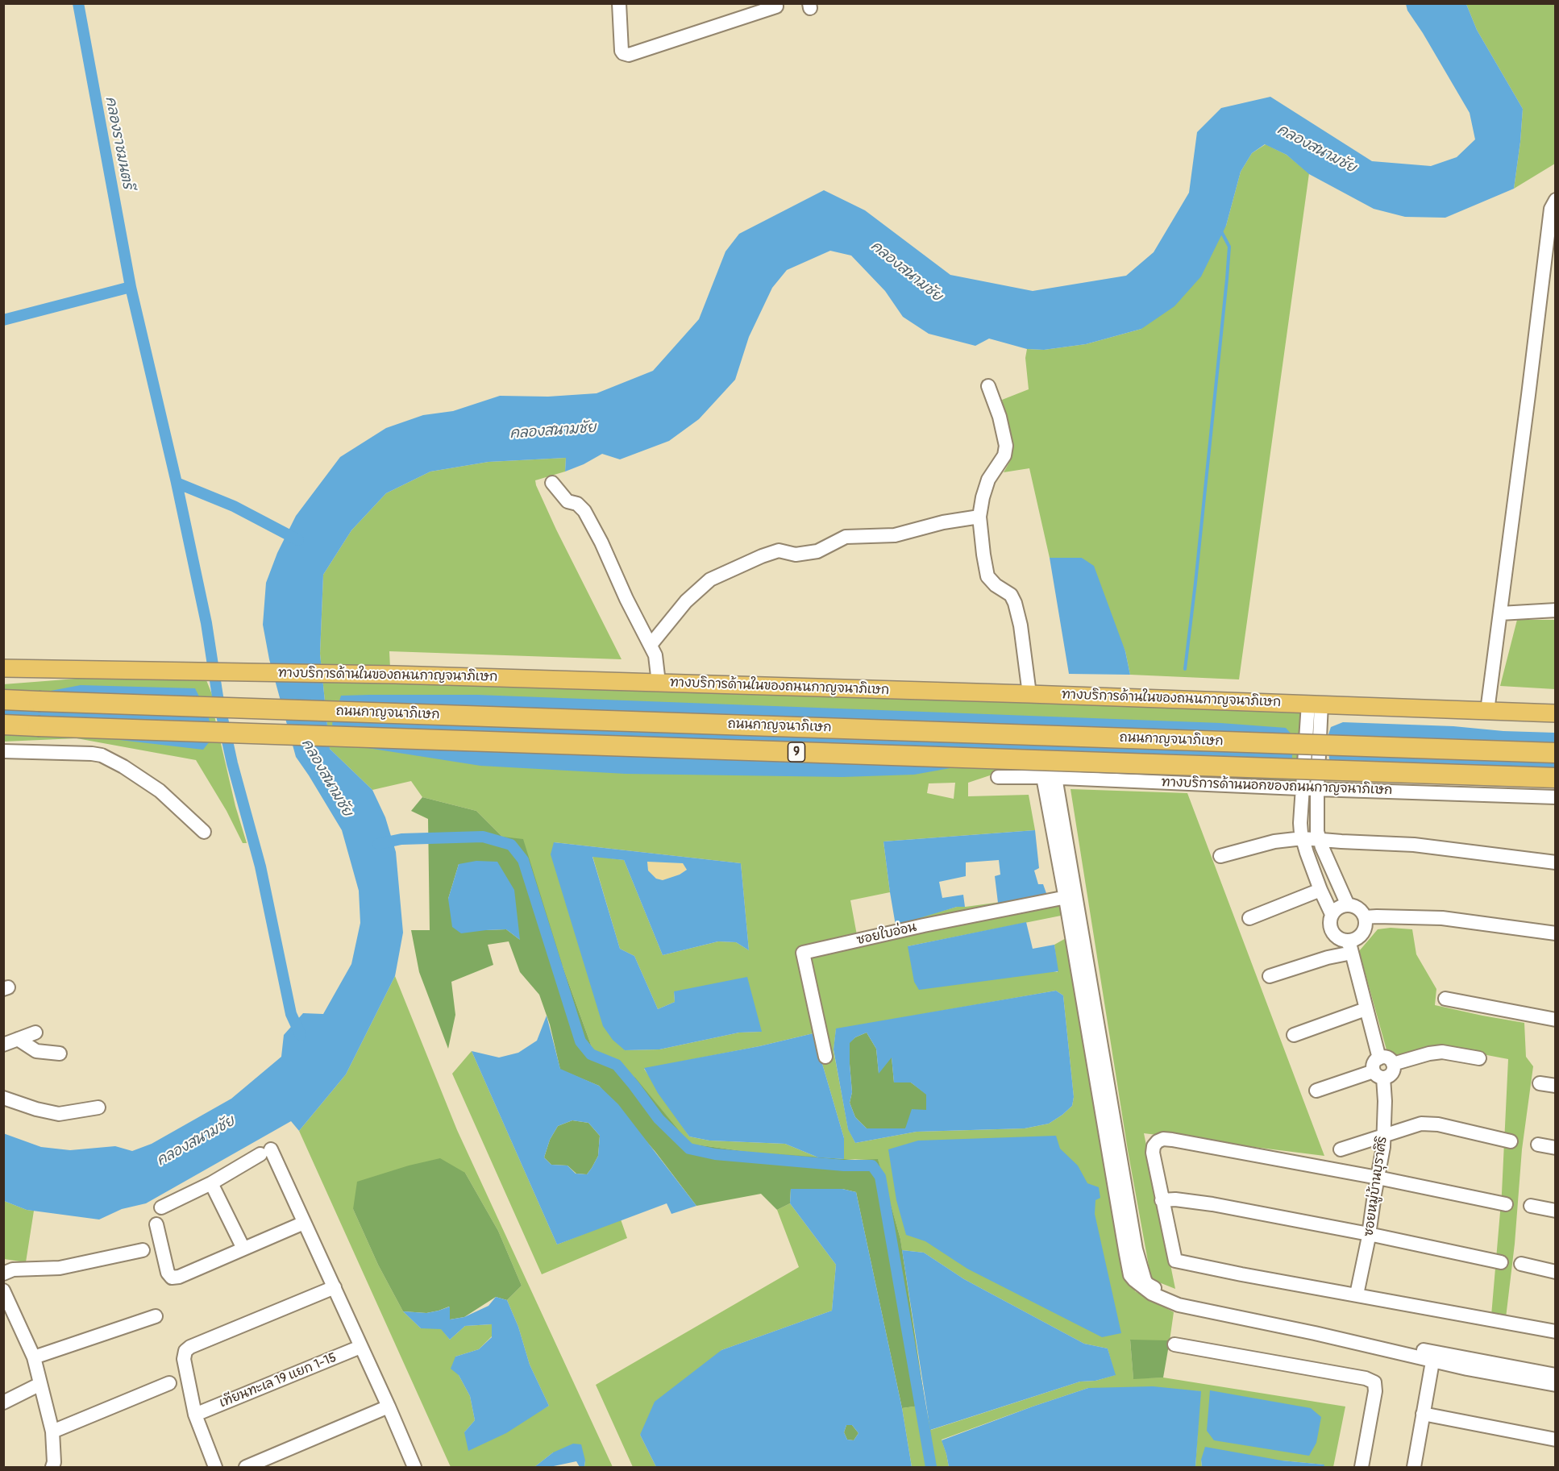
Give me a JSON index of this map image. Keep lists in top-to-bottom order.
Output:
{
  "streets": {
    "highway": ["ถนนกาญจนาภิเษก", "9"],
    "main road": ["ทางบริการด้านในของถนนกาญจนาภิเษก"],
    "street": [
      "ทางบริการด้านนอกของถนนกาญจนาภิเษก",
      "ซอยใบอ่อน",
      "ซอยหมู่บ้านบุราศิริ",
      "เทียนทะเล 19 แยก 1-15"
    ]
  },
  "water": ["คลองราชมนตรี", "คลองสนามชัย"]
}
